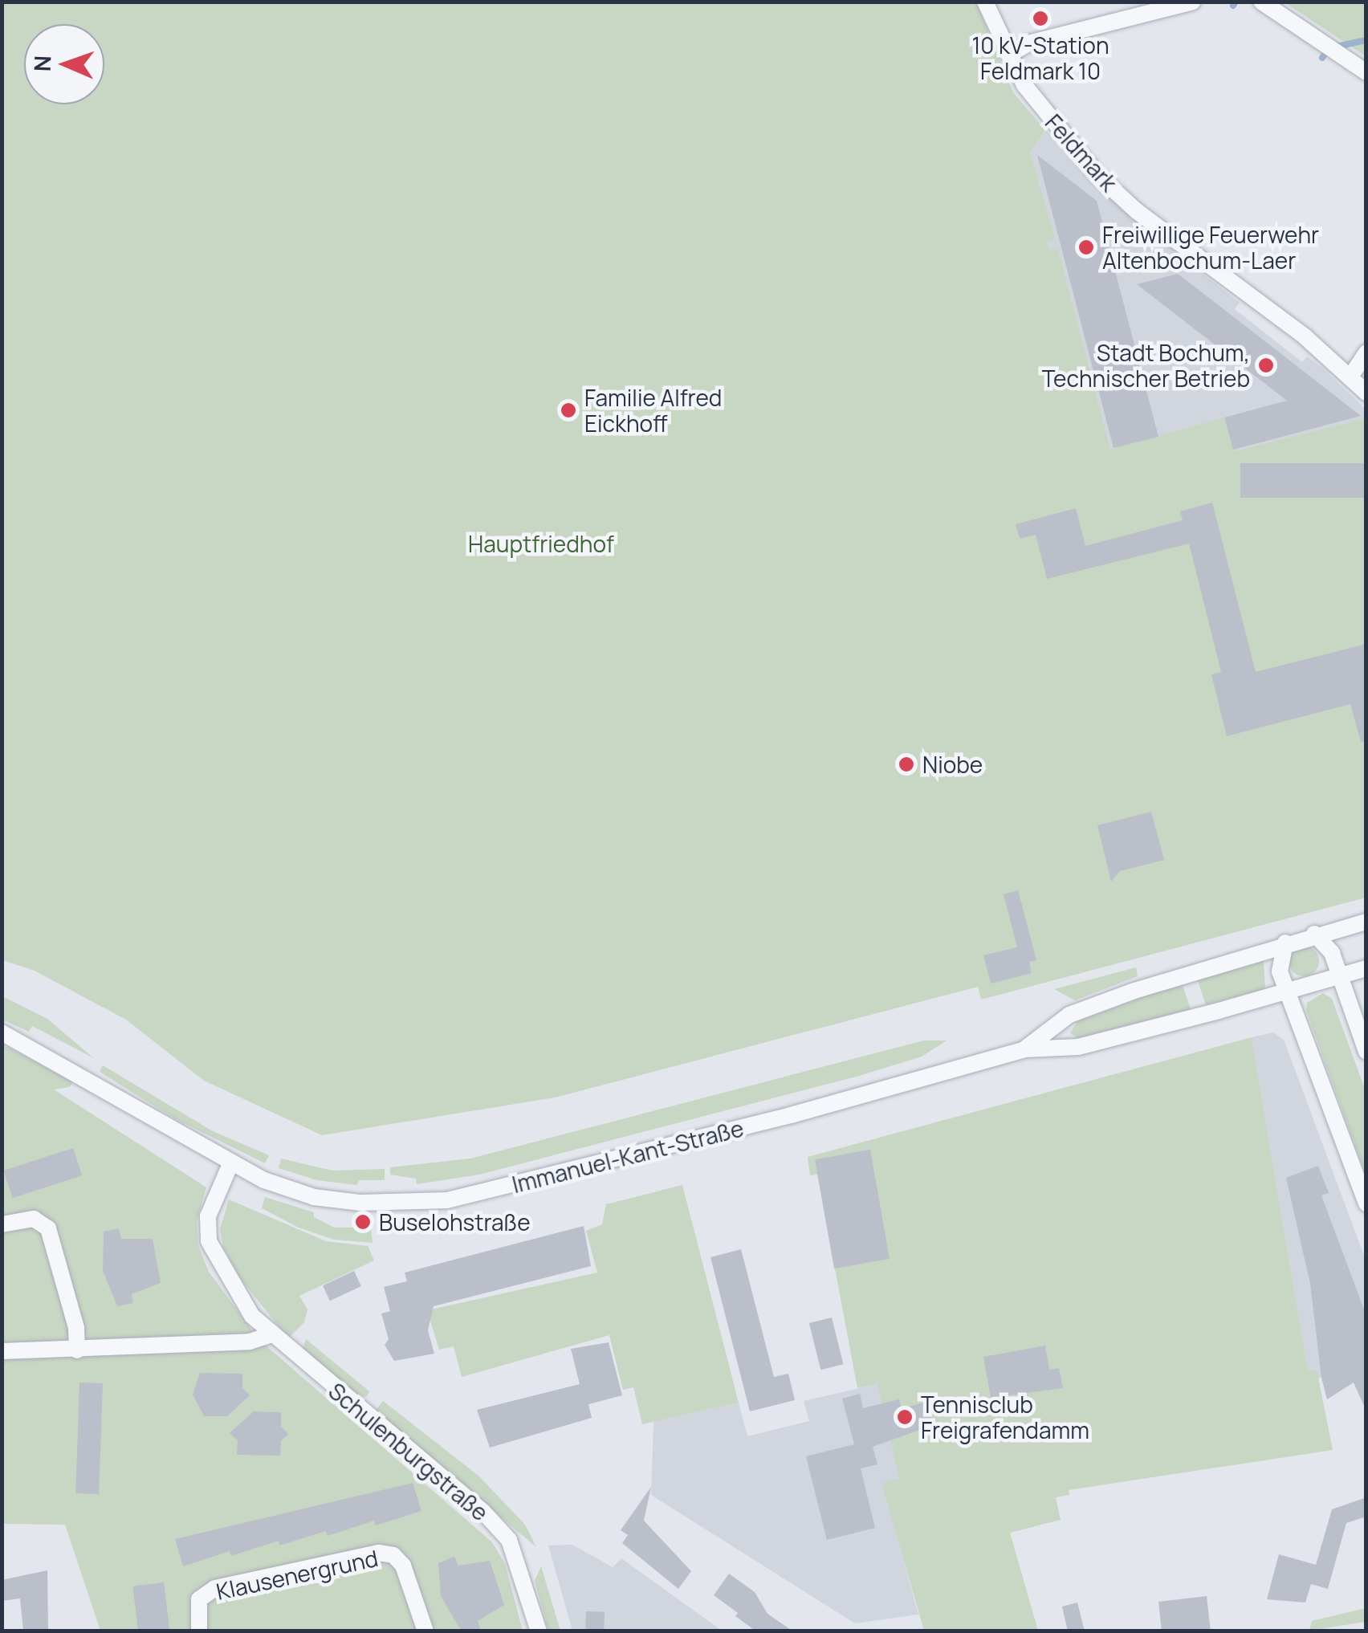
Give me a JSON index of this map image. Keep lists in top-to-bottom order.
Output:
{
  "streets": {
    "street": [
      "Feldmark",
      "Immanuel-Kant-Straße",
      "Schulenburgstraße",
      "Klausenergrund"
    ]
  },
  "crossings": [
    ["Immanuel-Kant-Straße", "Schulenburgstraße"]
  ],
  "parks": ["Hauptfriedhof"],
  "places": [
    "10 kV-Station Feldmark 10",
    "Freiwillige Feuerwehr Altenbochum-Laer",
    "Stadt Bochum, Technischer Betrieb",
    "Familie Alfred Eickhoff",
    "Niobe",
    "Buselohstraße",
    "Tennisclub Freigrafendamm"
  ],
  "north": "left"
}
